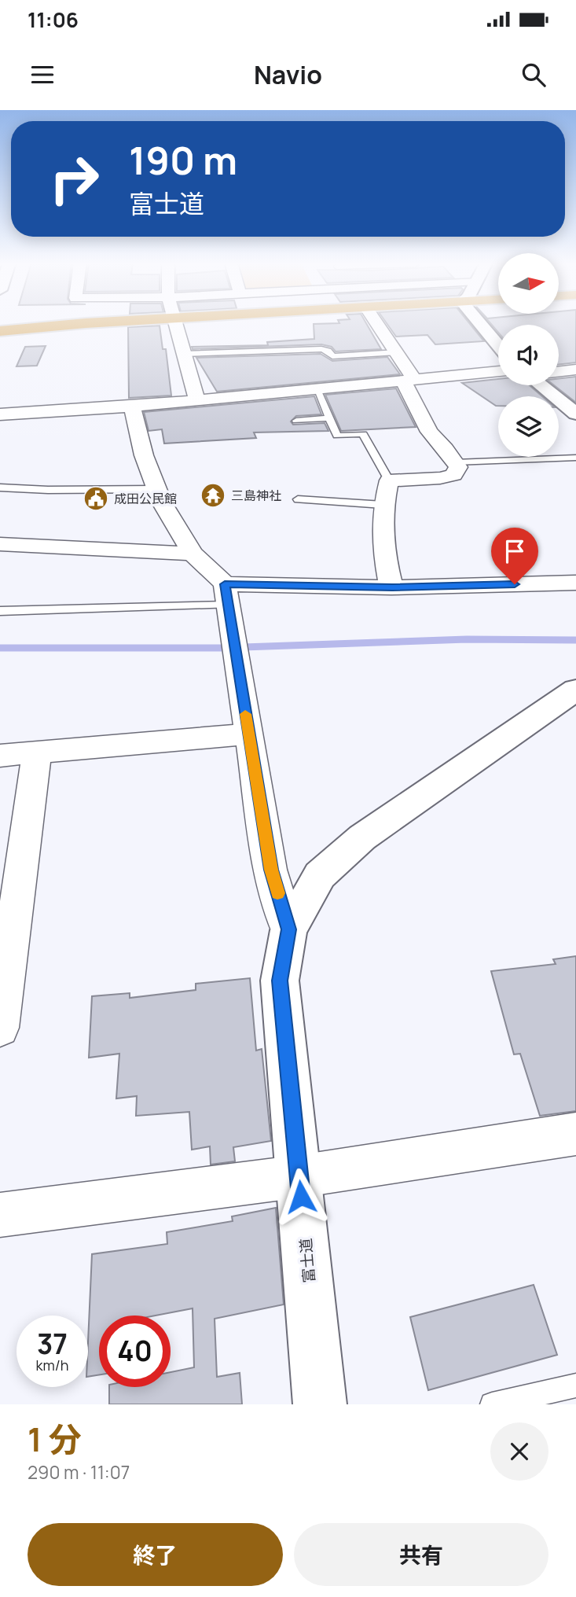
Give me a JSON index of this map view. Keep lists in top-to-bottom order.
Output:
{
  "streets": {
    "street": ["富士道"]
  },
  "places": {
    "temple": ["三島神社"],
    "public building": ["成田公民館"]
  },
  "north": "right",
  "page": {
    "status": "11:06",
    "header": "Navio",
    "turn": ["190 m", "富士道"],
    "speed": "37 km/h",
    "limit": "40",
    "heading": ["1 分", "290 m · 11:07"],
    "buttons": ["終了", "共有"]
  }
}
